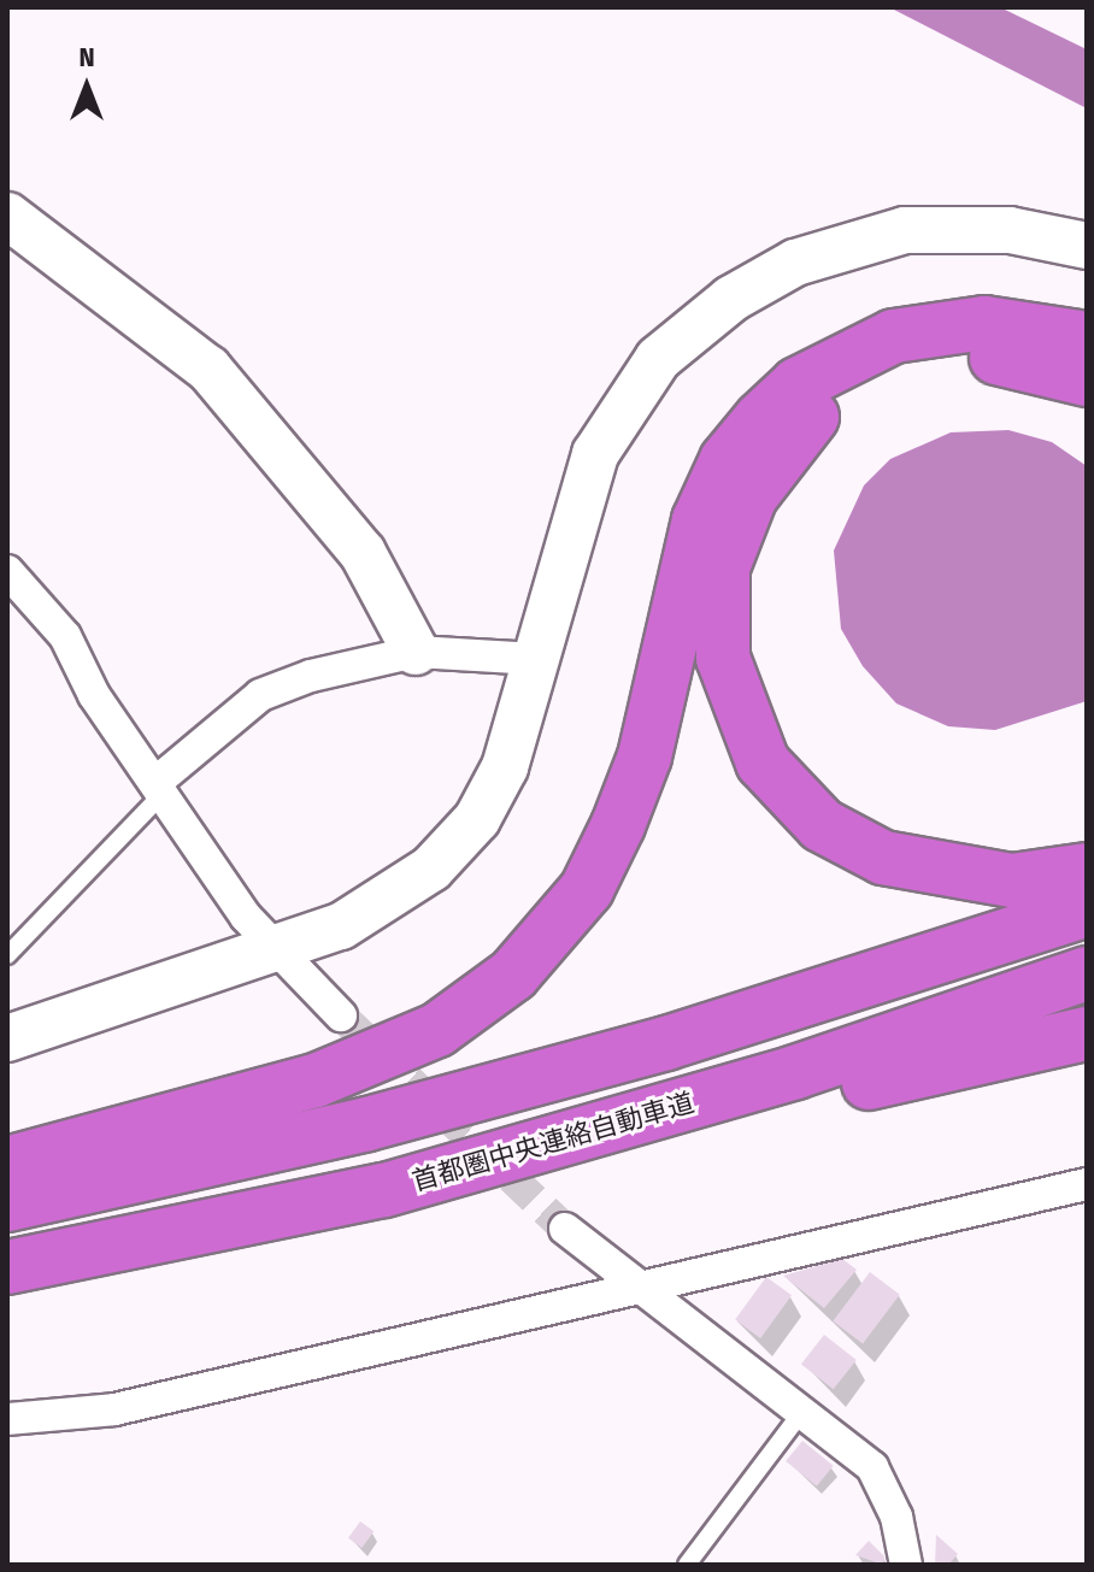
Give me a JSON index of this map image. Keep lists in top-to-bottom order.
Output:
{
  "streets": {
    "highway": ["首都圏中央連絡自動車道"]
  },
  "north": "top"
}
